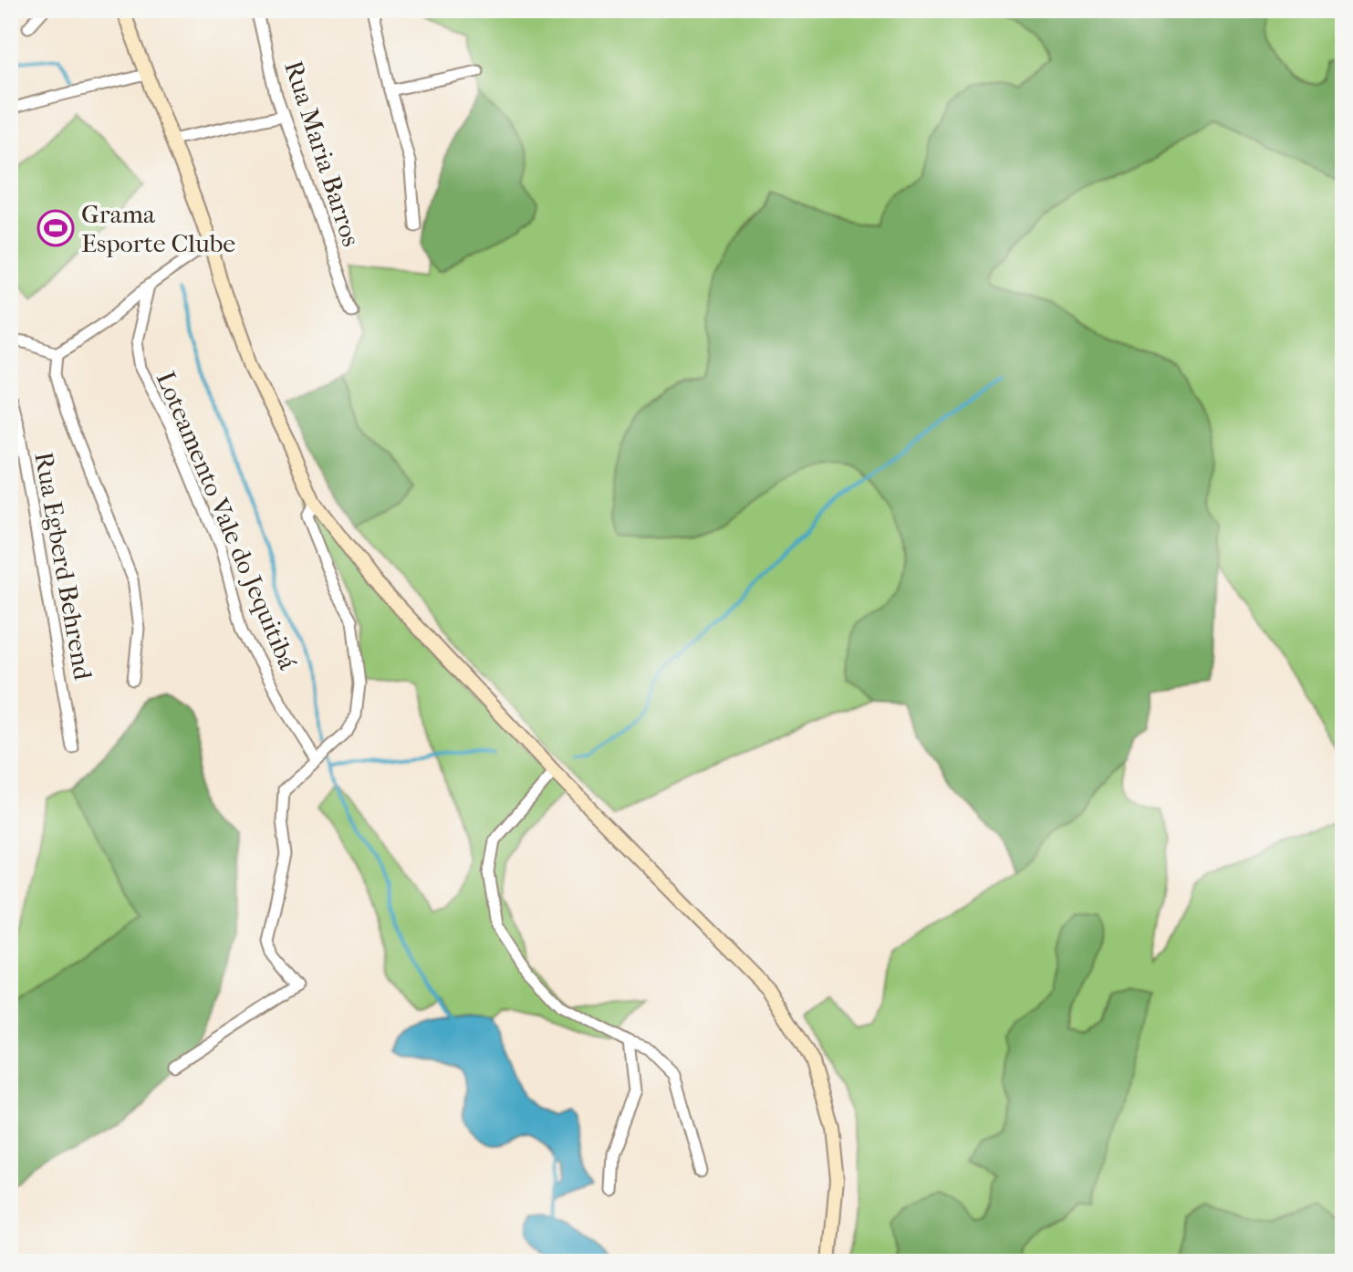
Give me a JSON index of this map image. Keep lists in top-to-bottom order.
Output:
{
  "streets": {
    "street": ["Rua Maria Barros", "Loteamento Vale do Jequitibá", "Rua Egberd Behrend"]
  },
  "places": {
    "sports": ["Grama Esporte Clube"]
  }
}
